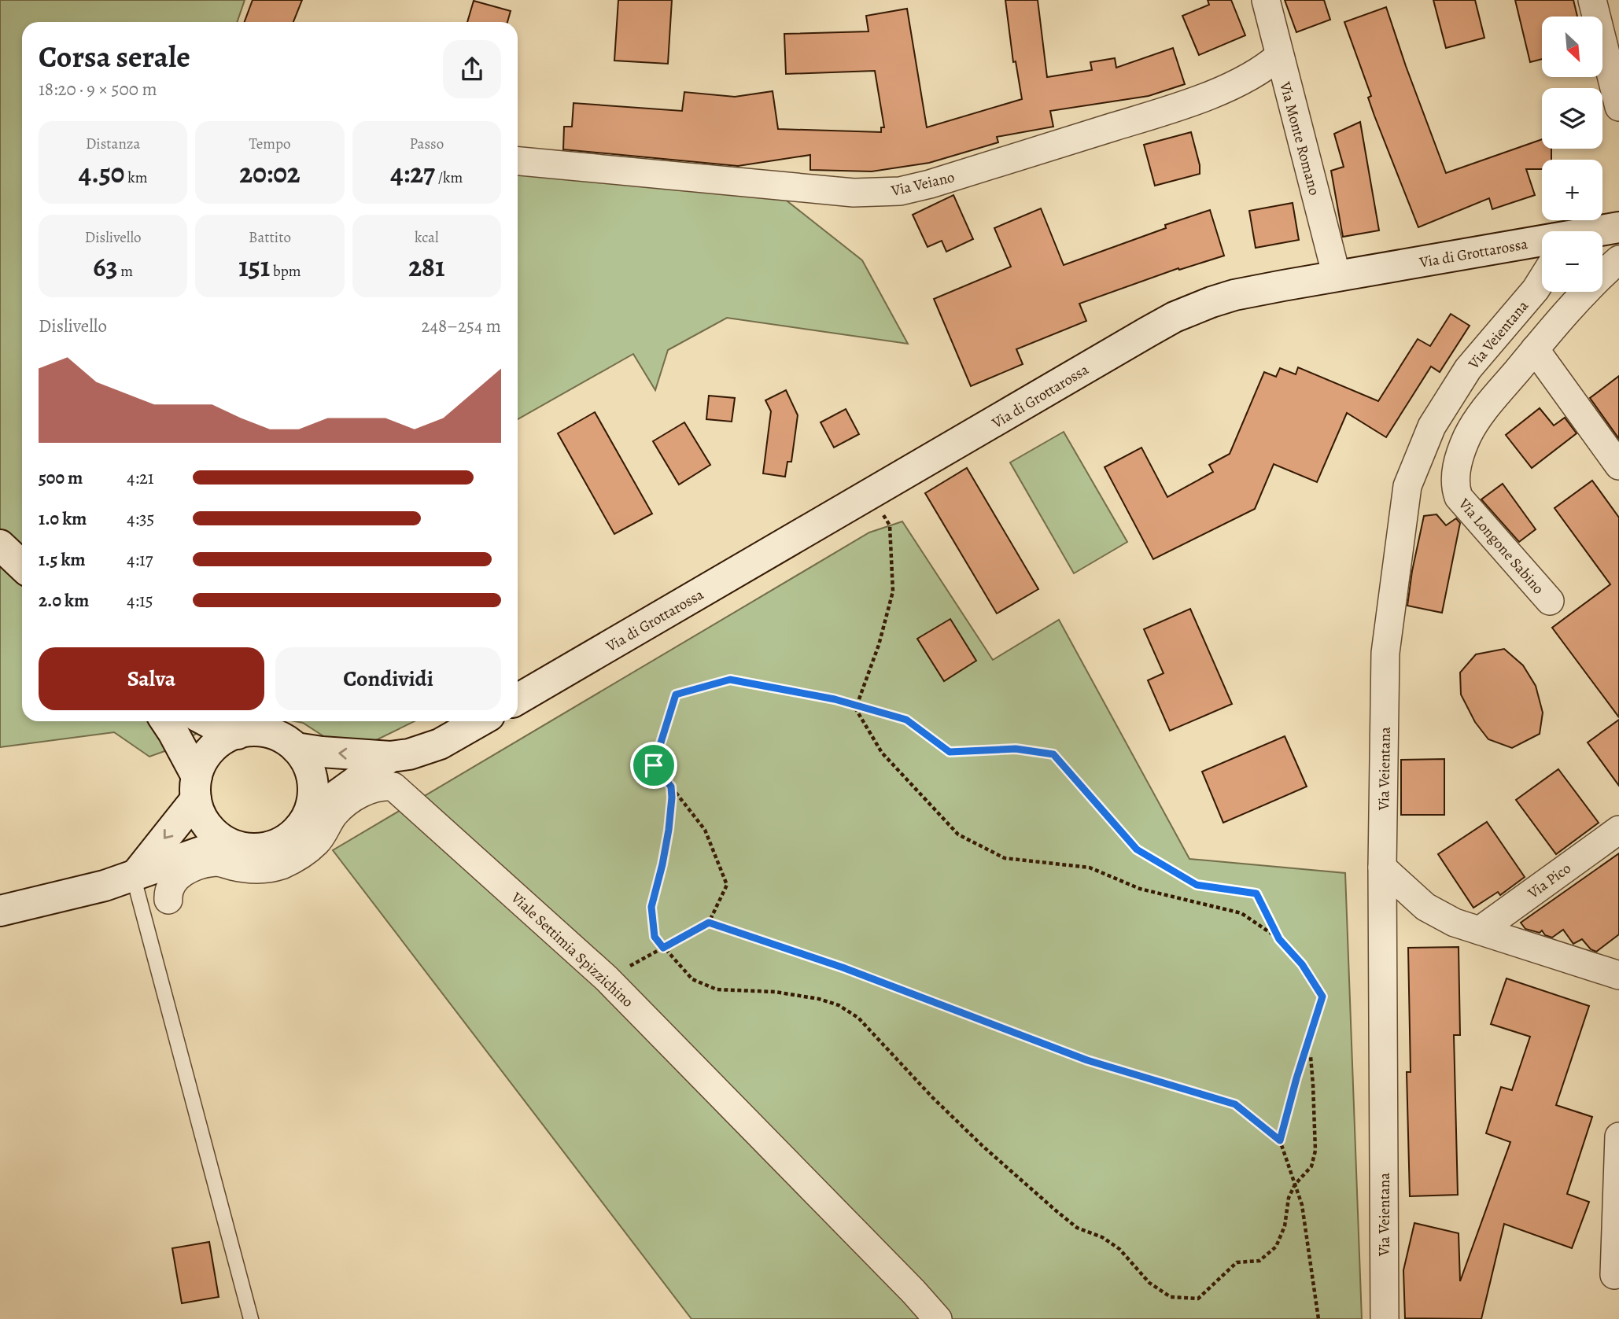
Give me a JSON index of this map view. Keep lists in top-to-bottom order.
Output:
{
  "streets": {
    "street": [
      "Via Monte Romano",
      "Via Veiano",
      "Via di Grottarossa",
      "Via Veientana",
      "Via Longone Sabino",
      "Via Pico",
      "Viale Settimia Spizzichino"
    ]
  },
  "crossings": [
    ["Via Monte Romano", "Via Veiano"],
    ["Via Monte Romano", "Via di Grottarossa"]
  ],
  "north": "bottom right",
  "page": {
    "map_buttons": ["+", "−"],
    "heading": ["Corsa serale", "18:20 · 9 × 500 m"],
    "stats": [
      ["Distanza", "4.50 km"],
      ["Tempo", "20:02"],
      ["Passo", "4:27 /km"],
      ["Dislivello", "63 m"],
      ["Battito", "151 bpm"],
      ["kcal", "281"]
    ],
    "chart": ["Dislivello", "248–254 m"],
    "list": [
      {
        "name": "500 m",
        "note": "4:21"
      },
      {
        "name": "1.0 km",
        "note": "4:35"
      },
      {
        "name": "1.5 km",
        "note": "4:17"
      },
      {
        "name": "2.0 km",
        "note": "4:15"
      }
    ],
    "buttons": ["Salva", "Condividi"]
  }
}
